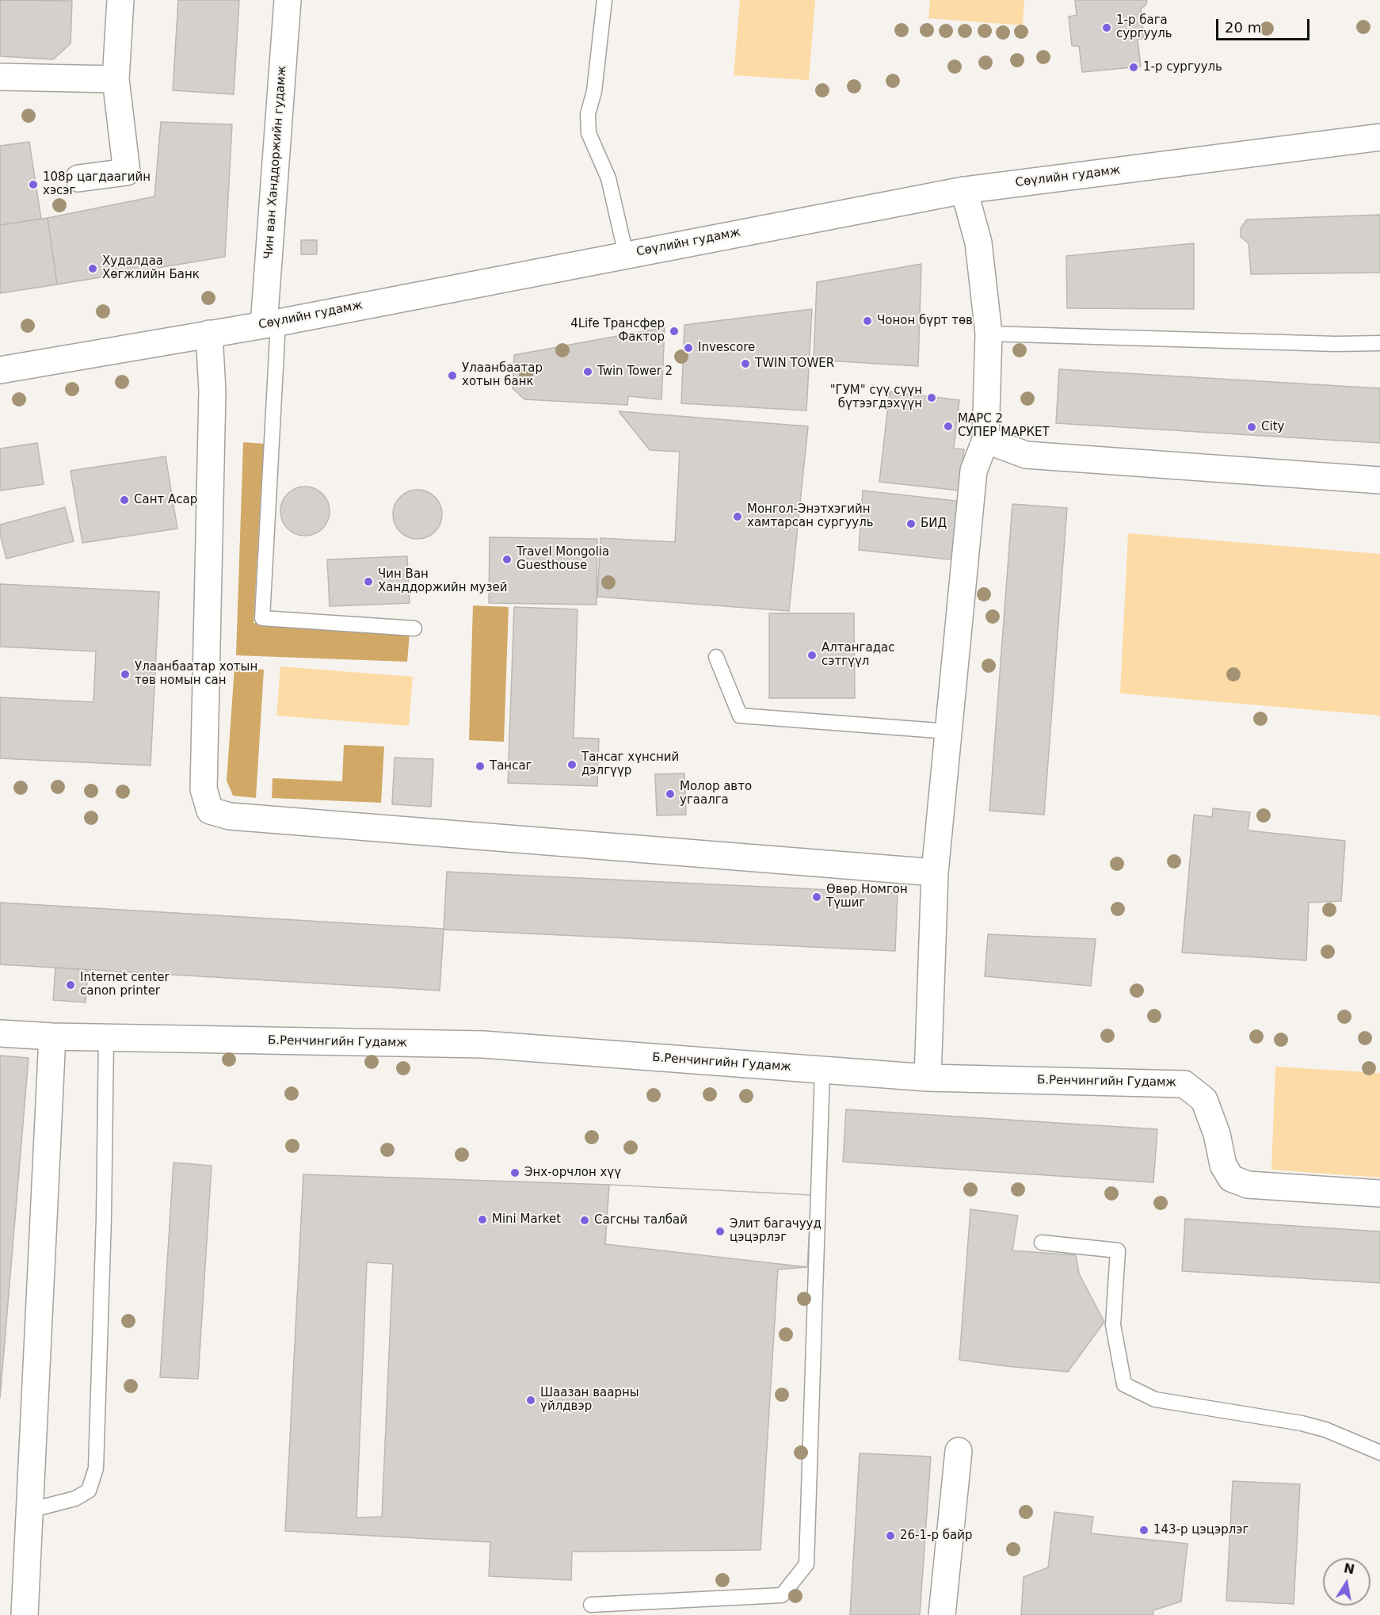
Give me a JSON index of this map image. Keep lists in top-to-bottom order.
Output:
{
  "streets": {
    "street": ["Чин ван Ханддоржийн гудамж", "Сөүлийн гудамж", "Б.Ренчингийн Гудамж"]
  },
  "crossings": [
    ["Чин ван Ханддоржийн гудамж", "Сөүлийн гудамж"]
  ],
  "places": [
    "1-р бага сургууль",
    "1-р сургууль",
    "108р цагдаагийн хэсэг",
    "Худалдаа Хөгжлийн Банк",
    "Чонон бүрт төв",
    "4Life Трансфер Фактор",
    "Invescore",
    "TWIN TOWER",
    "Twin Tower 2",
    "Улаанбаатар хотын банк",
    "\"ГУМ\" сүү сүүн бүтээгдэхүүн",
    "МАРС 2 СУПЕР МАРКЕТ",
    "City",
    "Сант Асар",
    "Монгол-Энэтхэгийн хамтарсан сургууль",
    "БИД",
    "Travel Mongolia Guesthouse",
    "Чин Ван Ханддоржийн музей",
    "Алтангадас сэтгүүл",
    "Улаанбаатар хотын төв номын сан",
    "Тансаг хүнсний дэлгүүр",
    "Тансаг",
    "Молор авто угаалга",
    "Өвөр Номгон Түшиг",
    "Internet center canon printer",
    "Энх-орчлон хүү",
    "Mini Market",
    "Сагсны талбай",
    "Элит багачууд цэцэрлэг",
    "Шаазан ваарны үйлдвэр",
    "143-р цэцэрлэг",
    "26-1-р байр"
  ],
  "scale_bar": "20 m",
  "north": "top"
}
